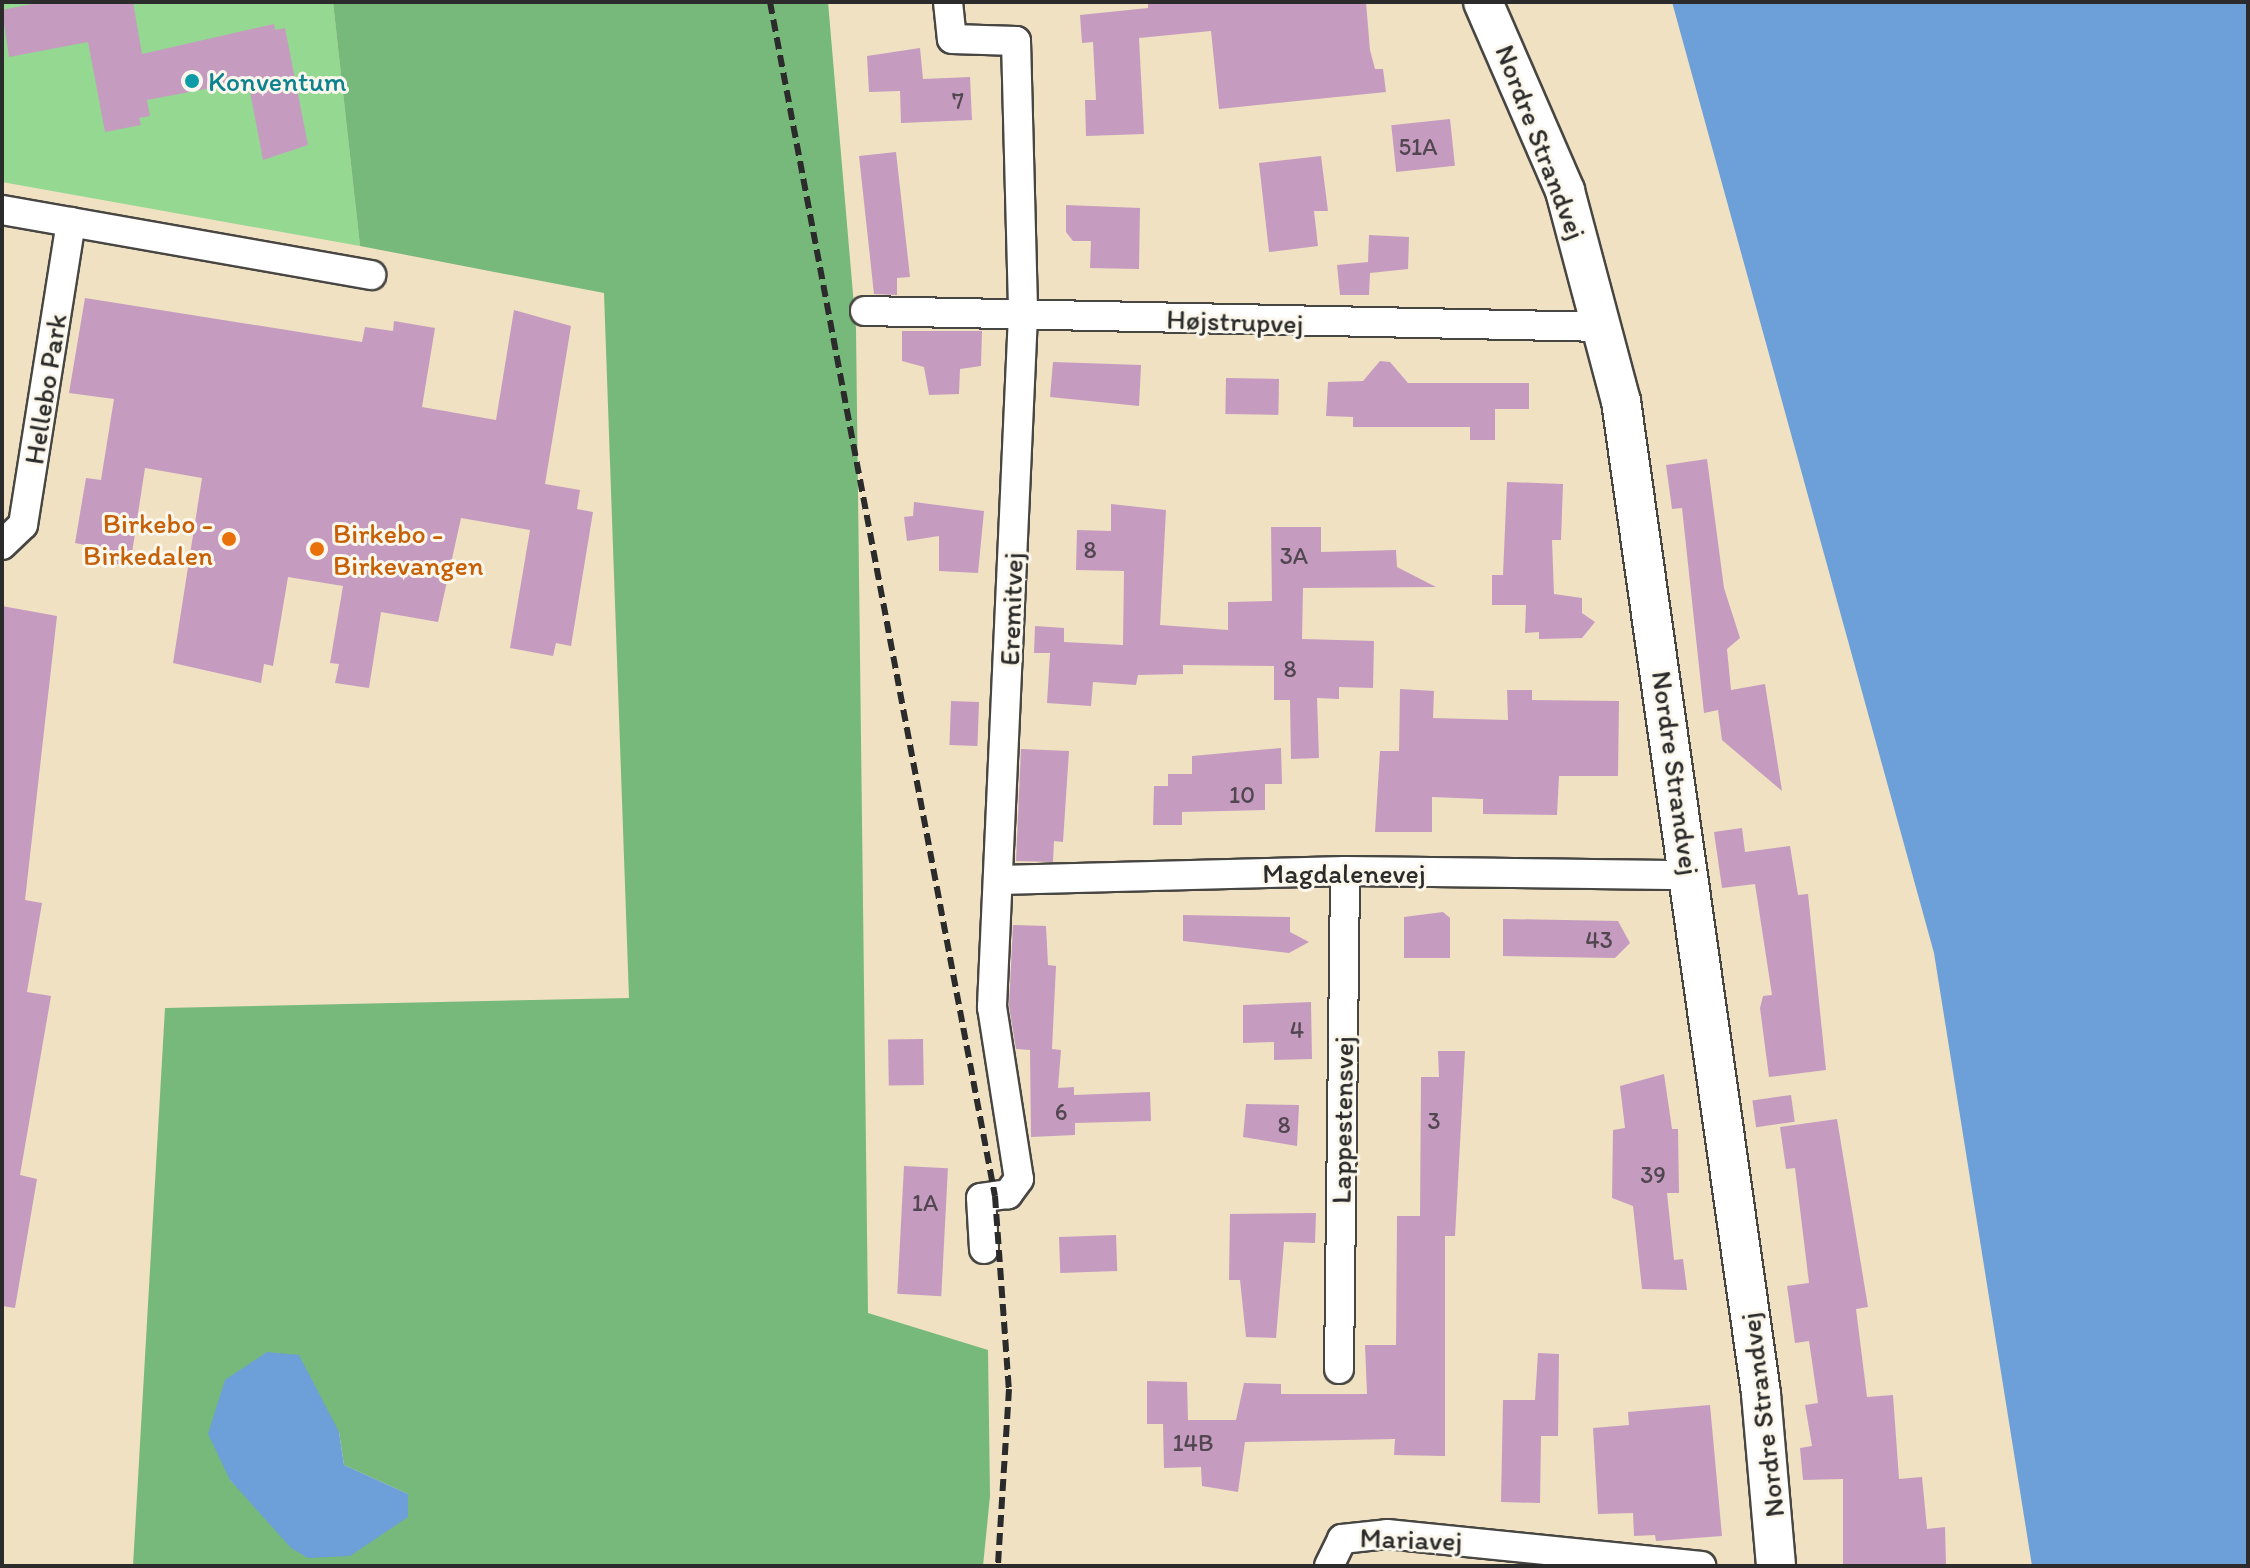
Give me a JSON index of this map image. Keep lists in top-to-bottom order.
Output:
{
  "streets": {
    "main road": ["Nordre Strandvej"],
    "street": [
      "Højstrupvej",
      "Hellebo Park",
      "Eremitvej",
      "Magdalenevej",
      "Lappestensvej",
      "Mariavej"
    ]
  },
  "crossings": [
    ["Nordre Strandvej", "Højstrupvej"],
    ["Nordre Strandvej", "Magdalenevej"],
    ["Højstrupvej", "Eremitvej"],
    ["Eremitvej", "Magdalenevej"],
    ["Magdalenevej", "Lappestensvej"]
  ],
  "places": ["Konventum", "Birkebo - Birkedalen", "Birkebo - Birkevangen"],
  "house_numbers": [
    "7",
    "51A",
    "8",
    "3A",
    "8",
    "10",
    "43",
    "4",
    "6",
    "3",
    "8",
    "39",
    "1A",
    "14B"
  ]
}
